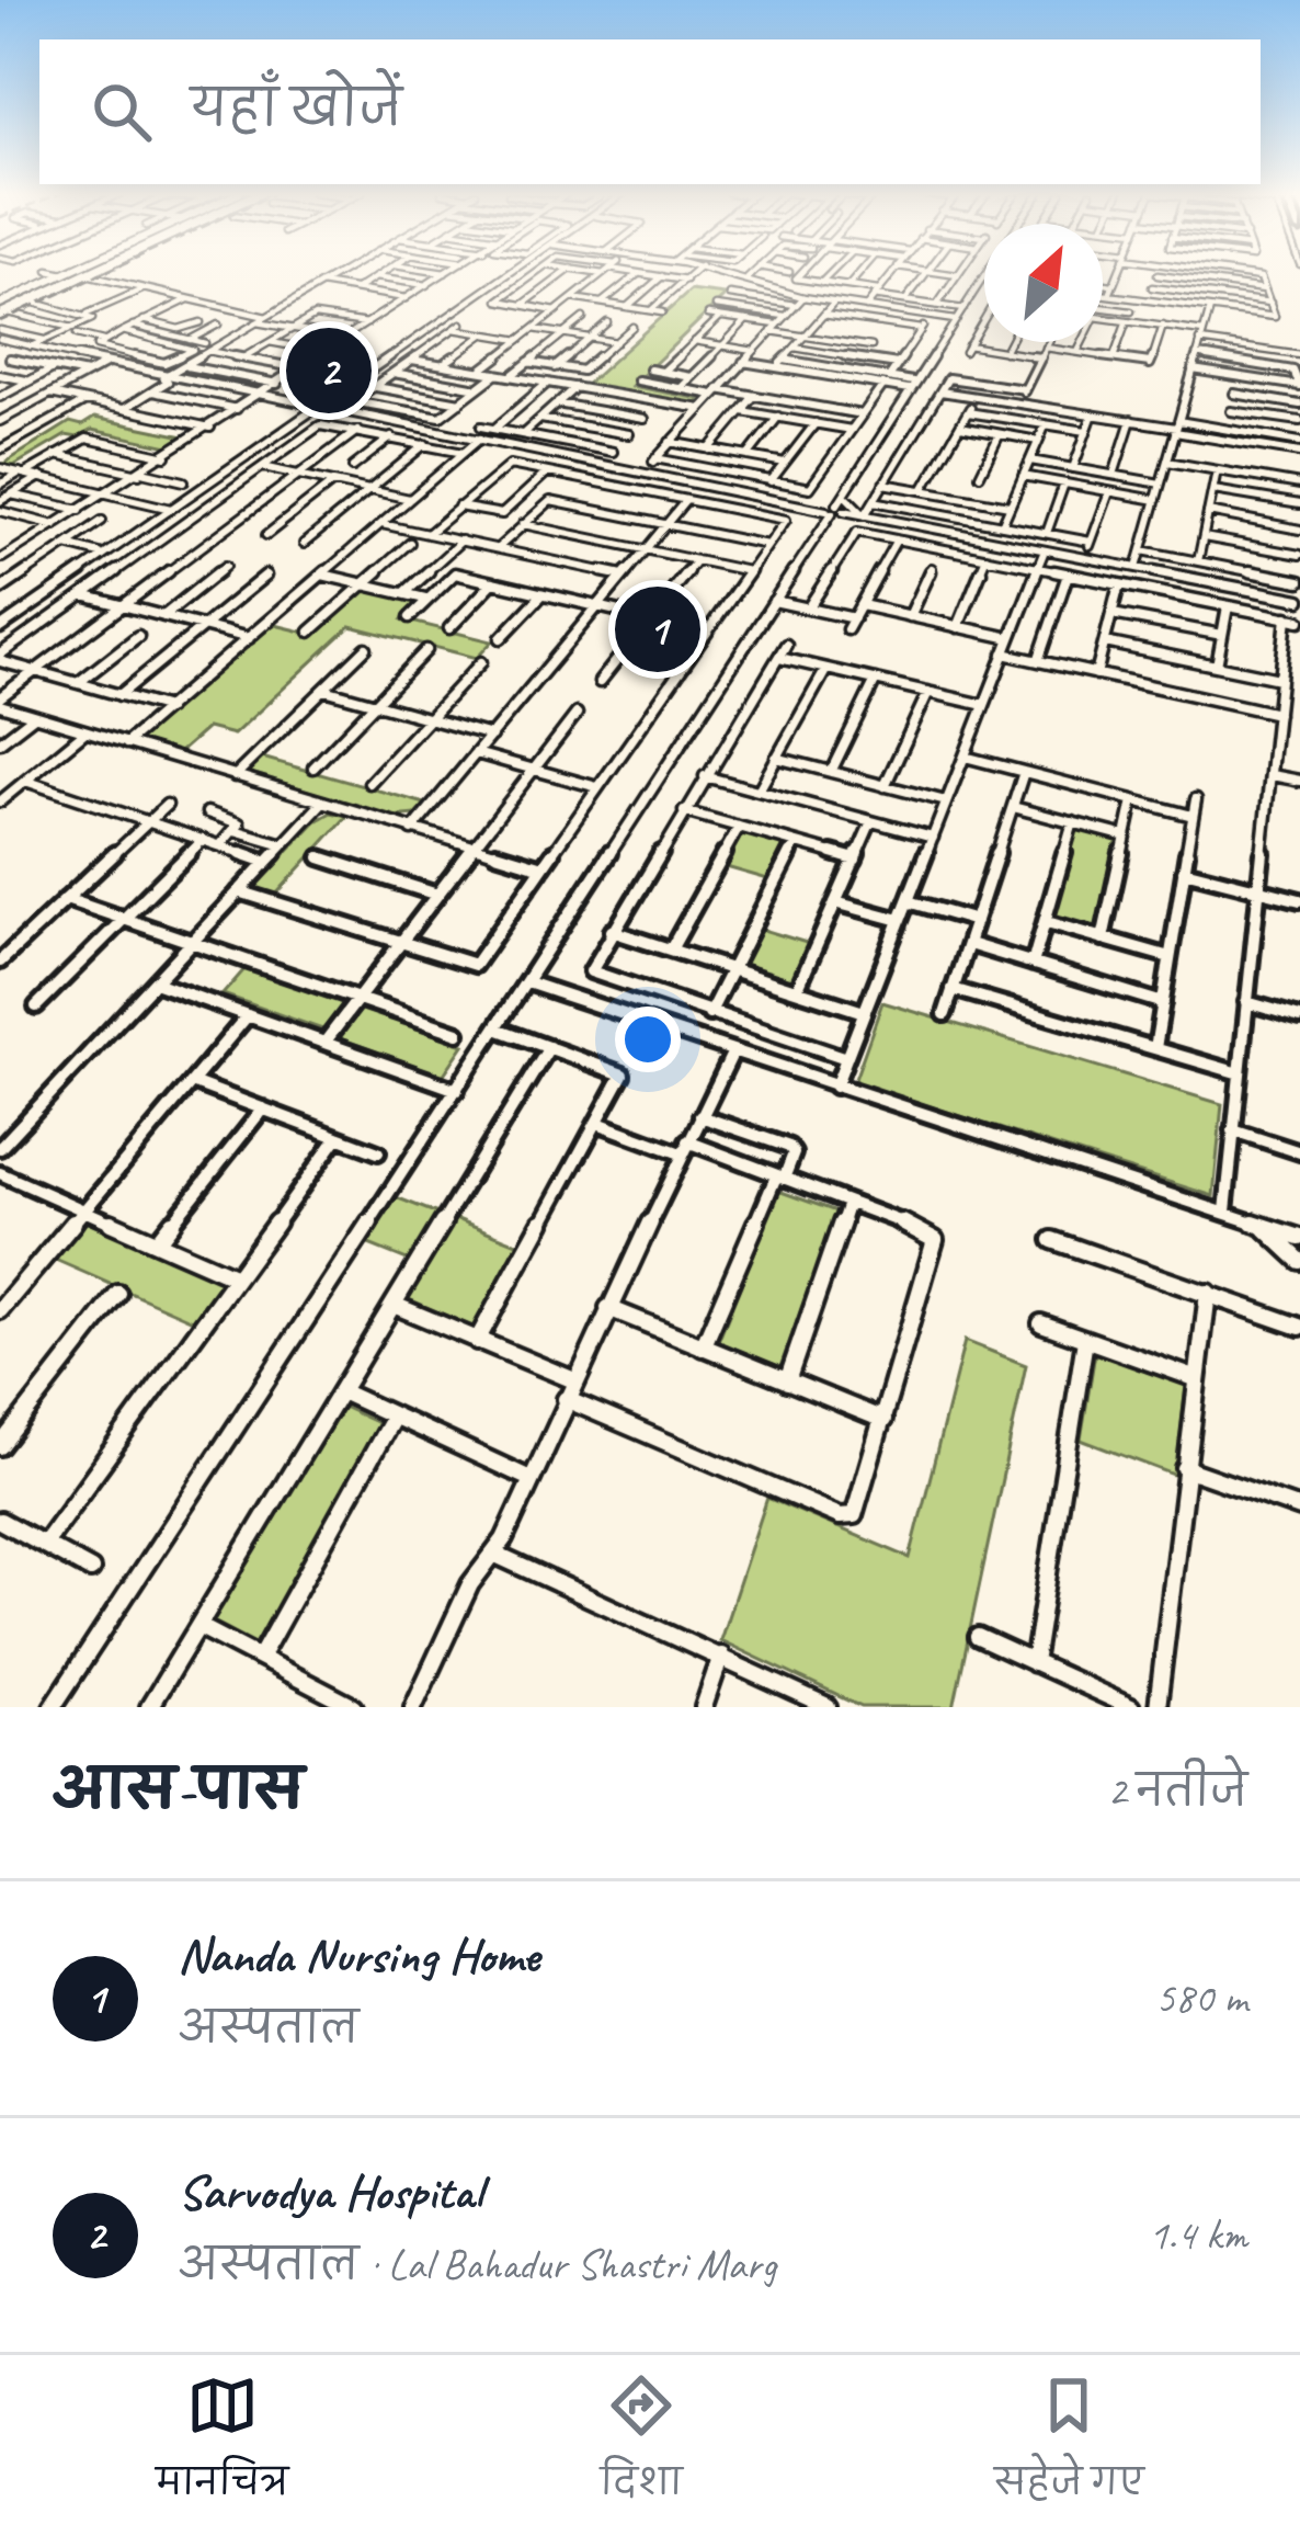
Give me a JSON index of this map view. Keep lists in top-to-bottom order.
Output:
{
  "north": "top right",
  "page": {
    "search": "यहाँ खोजें",
    "pins": ["2", "1"],
    "heading": ["आस-पास", "2 नतीजे"],
    "list": [
      {
        "mark": "1",
        "name": "Nanda Nursing Home",
        "note": "अस्पताल",
        "value": "580 m"
      },
      {
        "mark": "2",
        "name": "Sarvodya Hospital",
        "note": "अस्पताल · Lal Bahadur Shastri Marg",
        "value": "1.4 km"
      }
    ],
    "nav": ["मानचित्र", "दिशा", "सहेजे गए"]
  }
}
